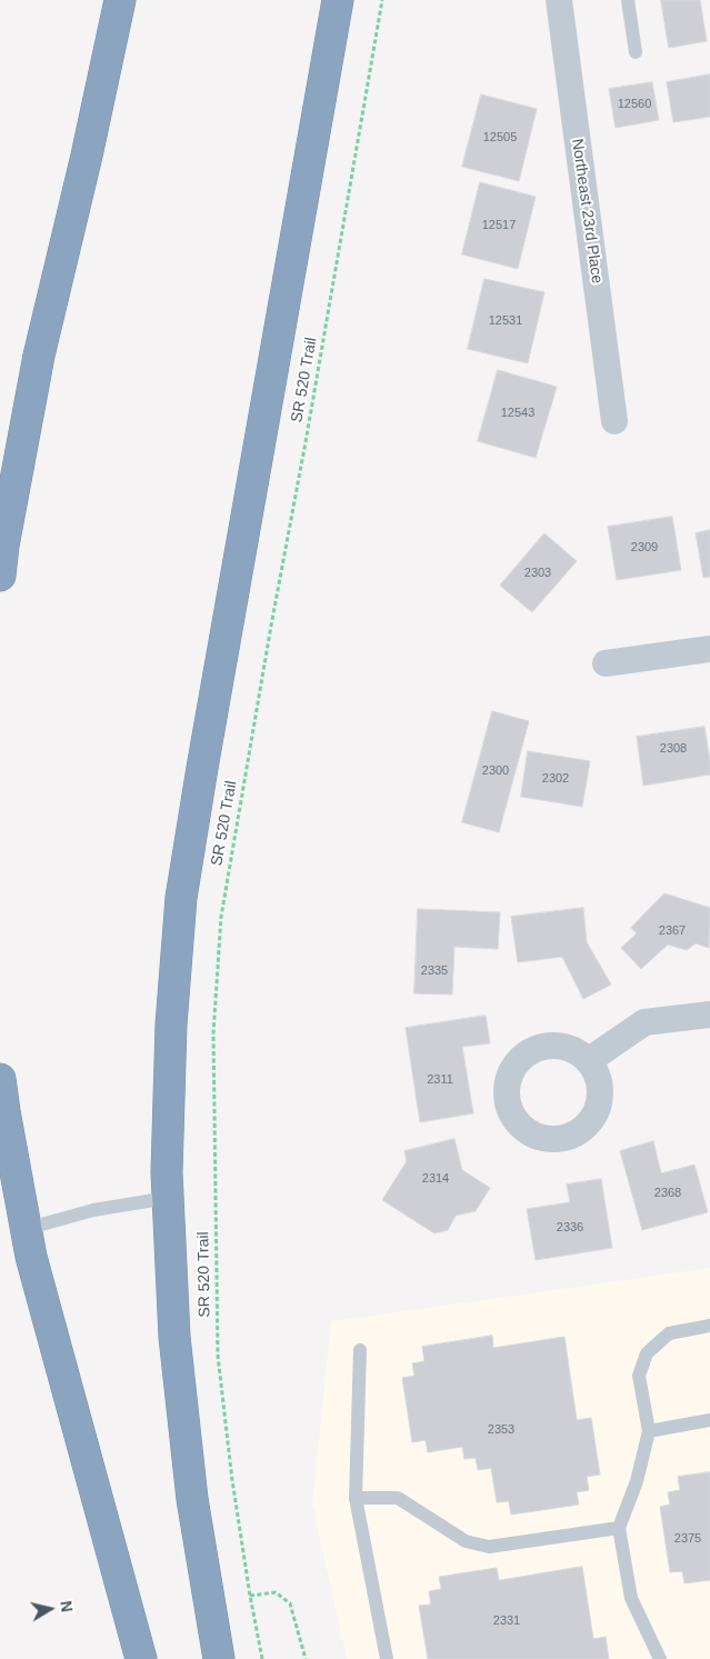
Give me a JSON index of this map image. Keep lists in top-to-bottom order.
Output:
{
  "streets": {
    "street": ["Northeast 23rd Place"],
    "path": ["SR 520 Trail"]
  },
  "house_numbers": [
    "12560",
    "12505",
    "12517",
    "12531",
    "12543",
    "2309",
    "2303",
    "2308",
    "2300",
    "2302",
    "2367",
    "2335",
    "2311",
    "2314",
    "2368",
    "2336",
    "2353",
    "2375",
    "2331"
  ],
  "north": "right"
}
